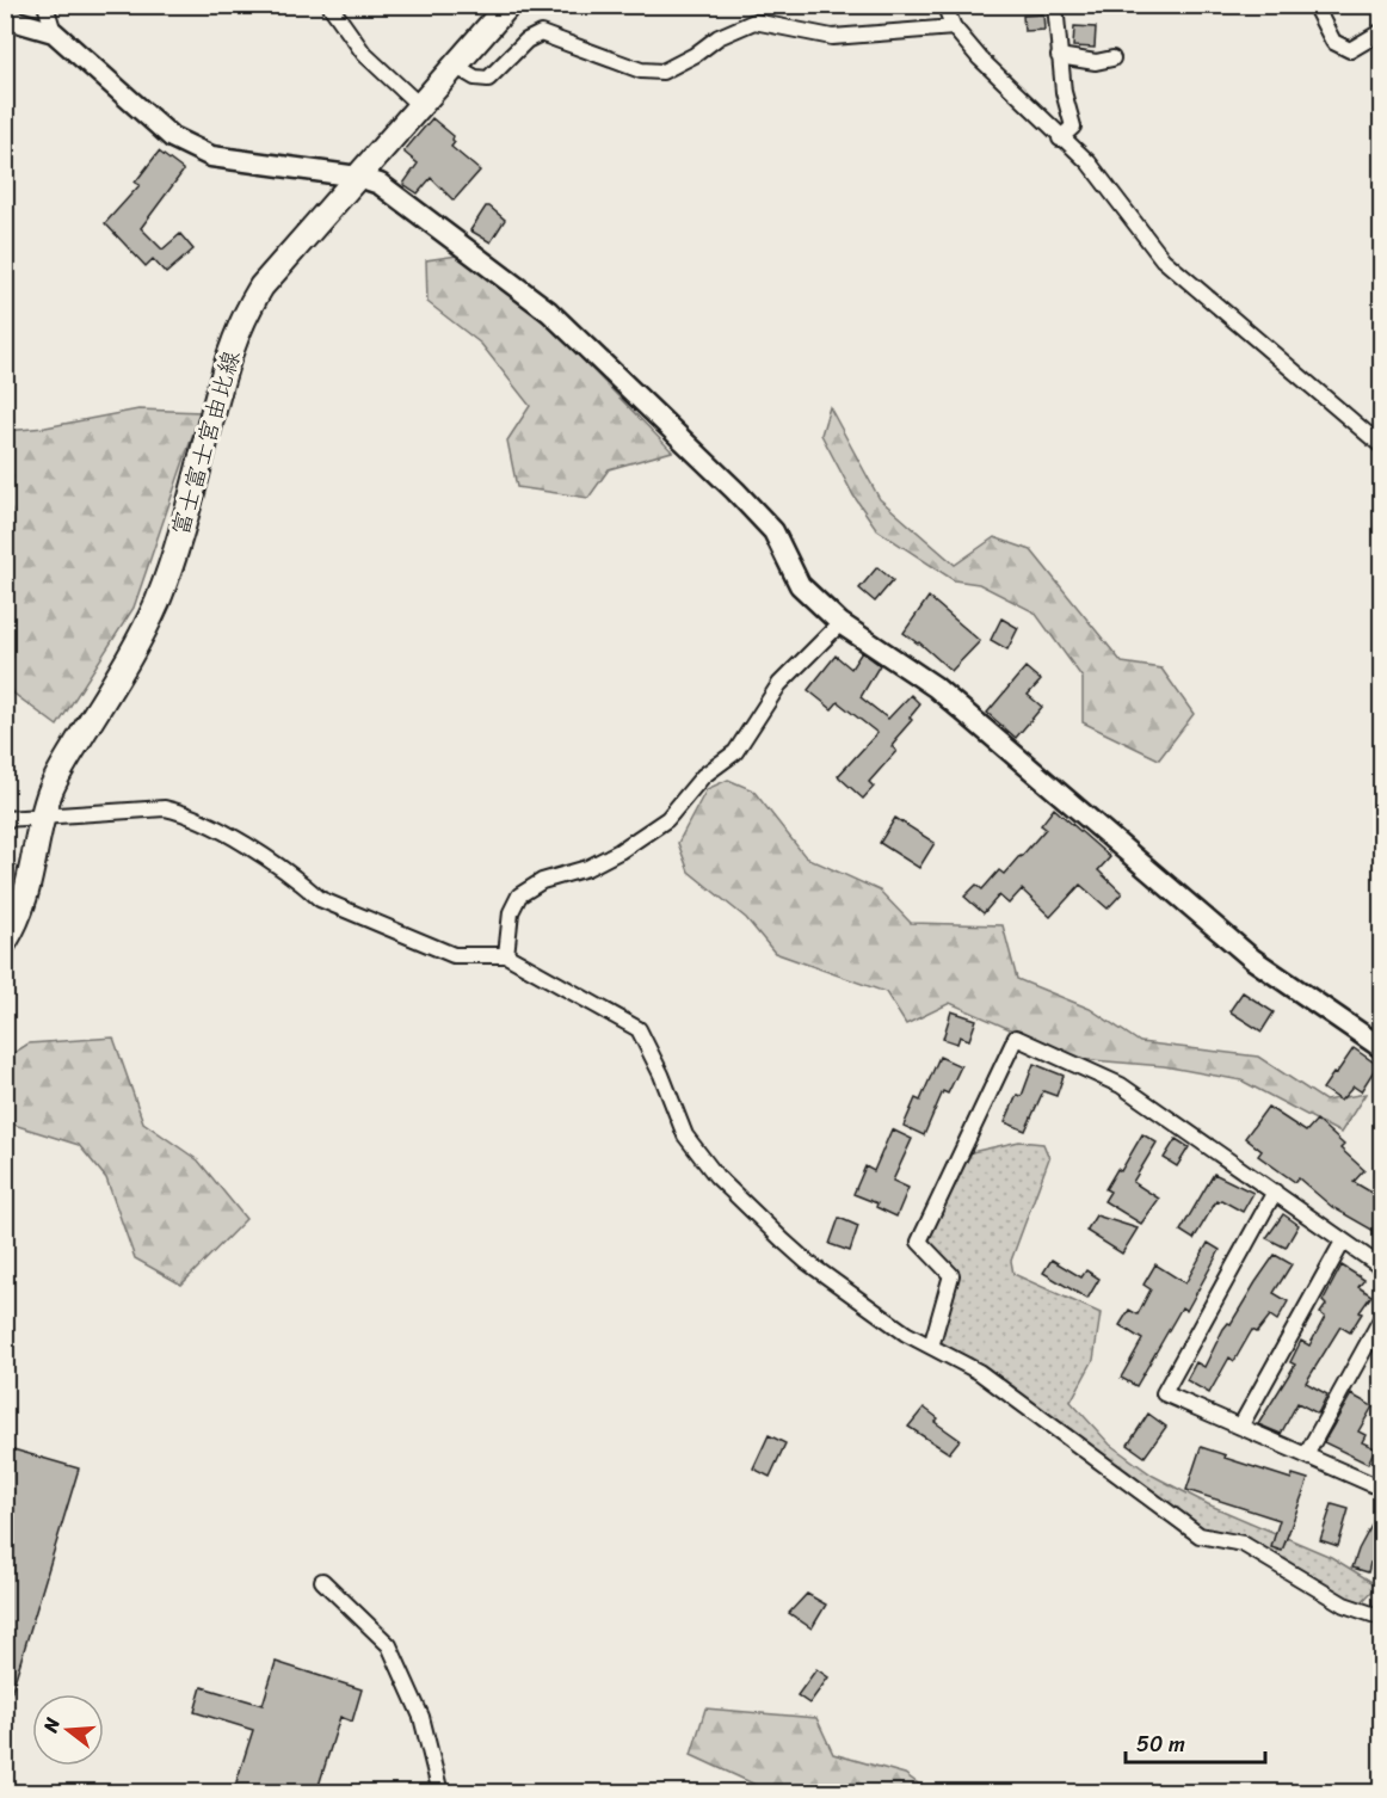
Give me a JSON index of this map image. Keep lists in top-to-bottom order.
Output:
{
  "streets": {
    "main road": ["富士富士宮由比線"]
  },
  "scale_bar": "50 m",
  "north": "left"
}
